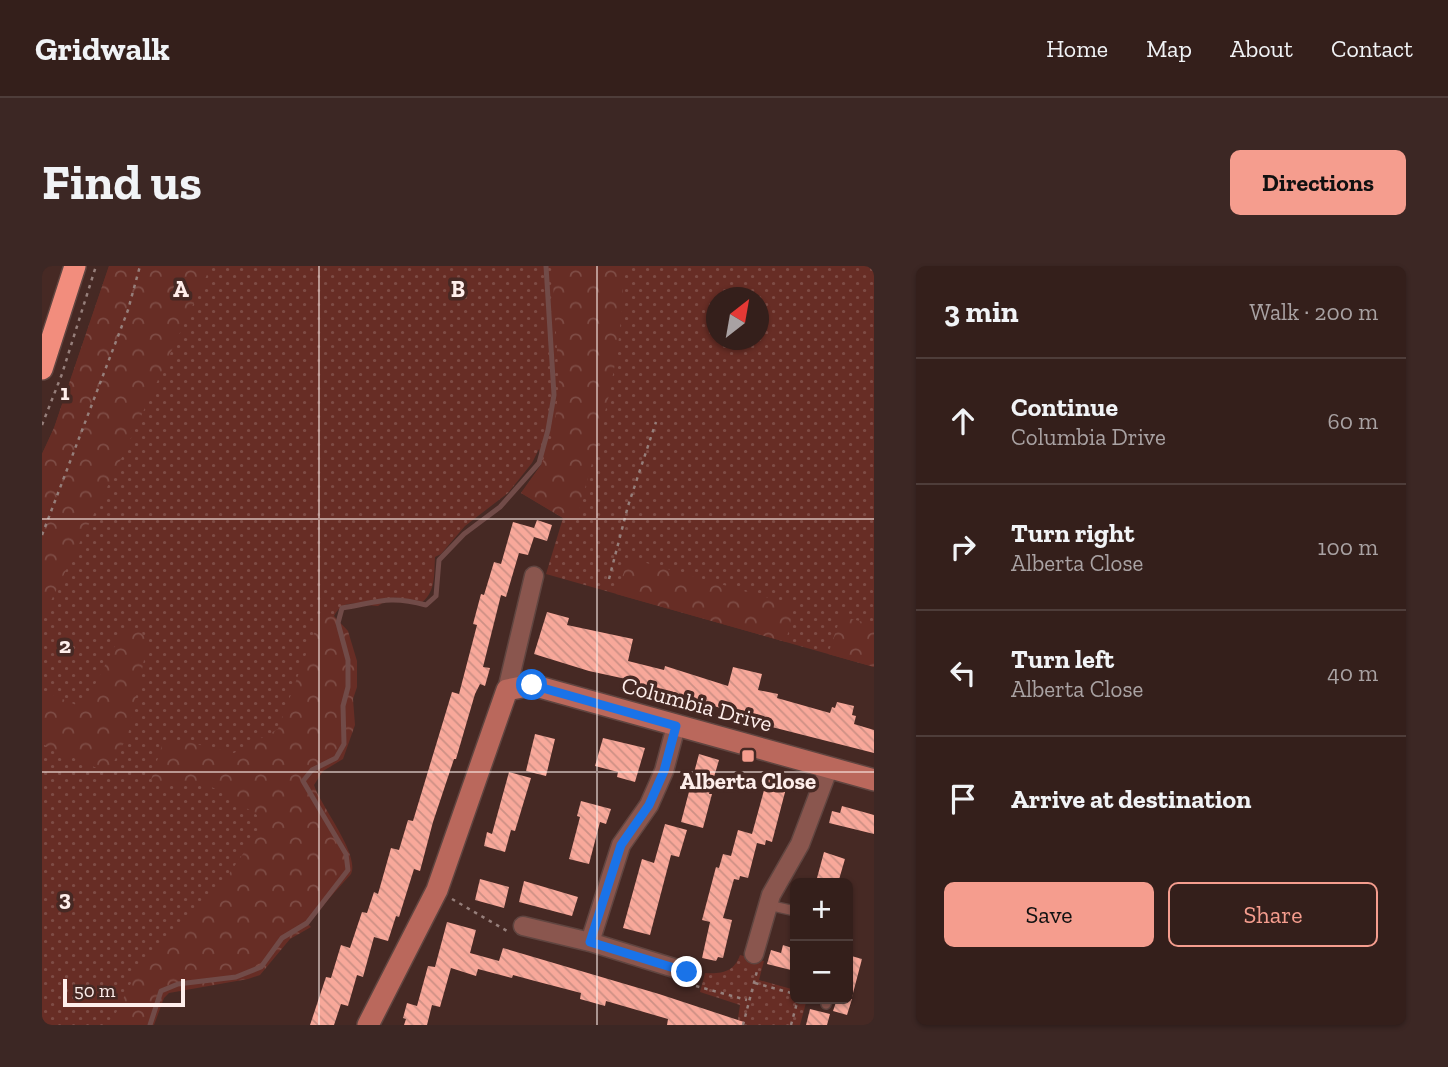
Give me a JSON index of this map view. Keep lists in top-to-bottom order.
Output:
{
  "streets": {
    "street": ["Columbia Drive"]
  },
  "places": {
    "transit": ["Alberta Close"]
  },
  "scale_bar": "50 m",
  "north": "top right",
  "page": {
    "header": "Gridwalk",
    "nav": [
      "Home",
      "Map",
      "About",
      "Contact"
    ],
    "buttons": [
      "Directions",
      ["Save", "Share"]
    ],
    "title": "Find us",
    "heading": ["3 min", "Walk · 200 m"],
    "list": [
      ["Continue", "Columbia Drive", "60 m"],
      ["Turn right", "Alberta Close", "100 m"],
      ["Turn left", "Alberta Close", "40 m"],
      "Arrive at destination"
    ],
    "map_buttons": ["+", "−"],
    "scale": "50 m"
  },
  "grid": {
    "columns": ["A", "B"],
    "rows": ["1", "2", "3"]
  }
}
